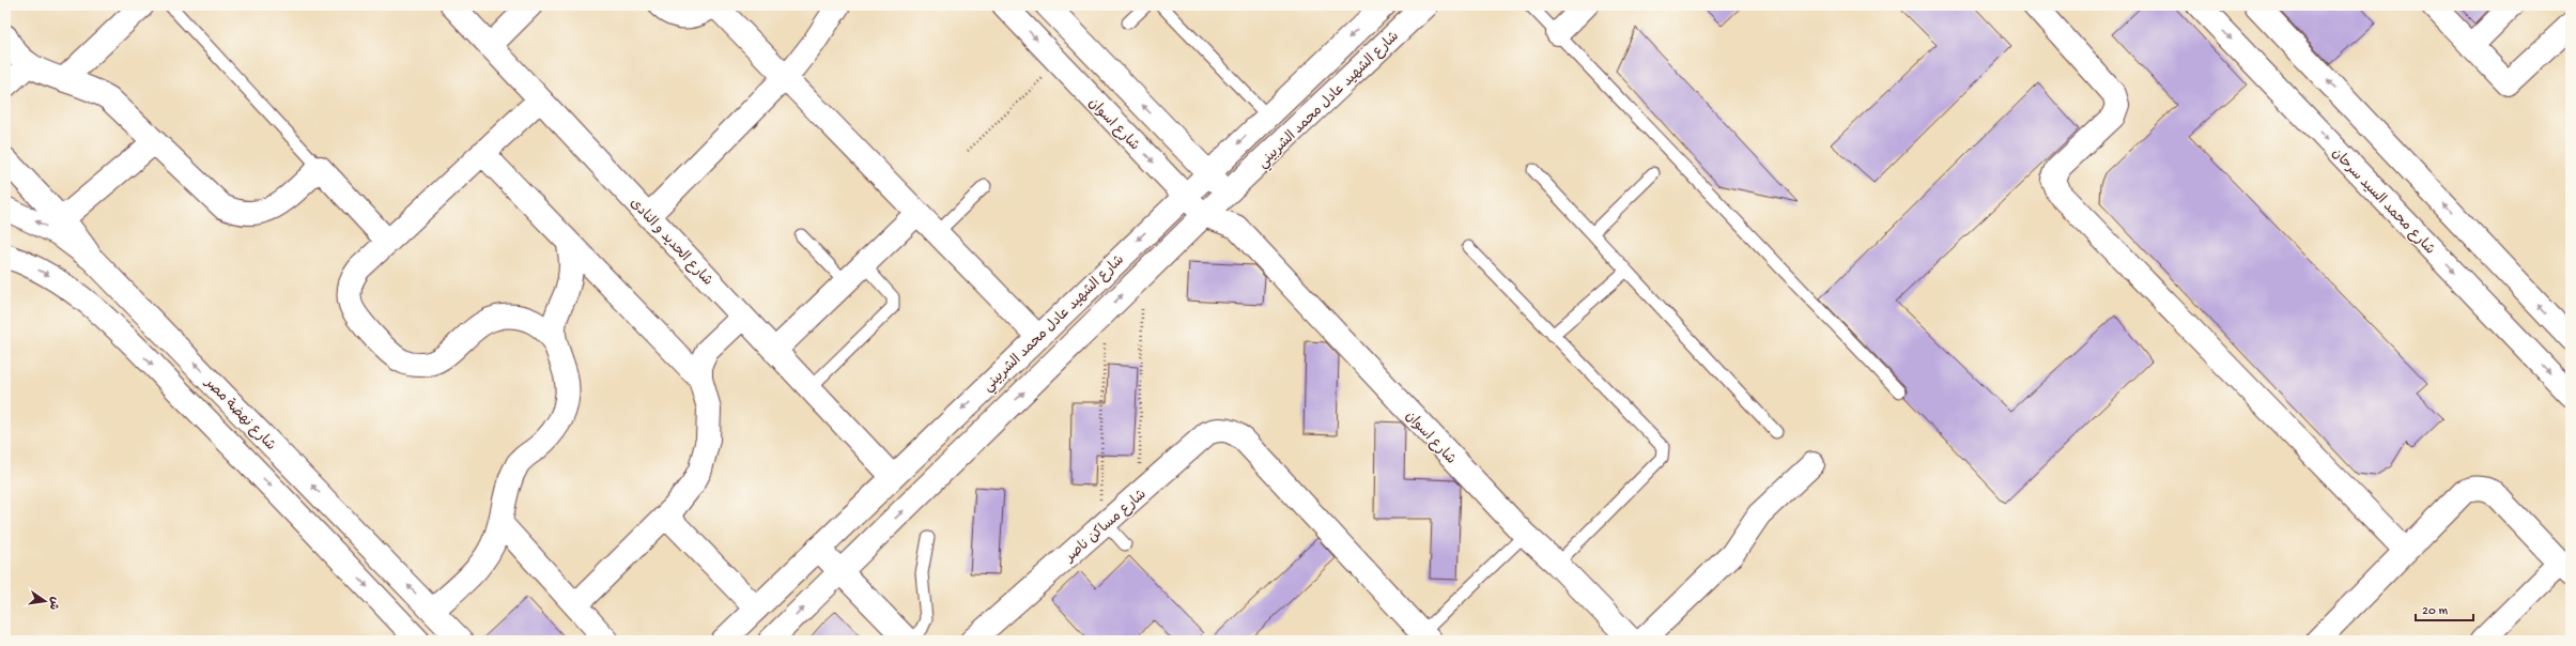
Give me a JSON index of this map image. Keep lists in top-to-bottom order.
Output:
{
  "streets": {
    "street": [
      "شارع الشهيد عادل محمد الشربيني",
      "شارع اسوان",
      "شارع محمد السيد سرحان",
      "شارع الحديد و النادى",
      "شارع نهضة مصر",
      "شارع مساكن ناصر"
    ]
  },
  "crossings": [
    ["شارع الشهيد عادل محمد الشربيني", "شارع اسوان"],
    ["شارع الشهيد عادل محمد الشربيني", "شارع الحديد و النادى"]
  ],
  "scale_bar": "20 m",
  "north": "right"
}
